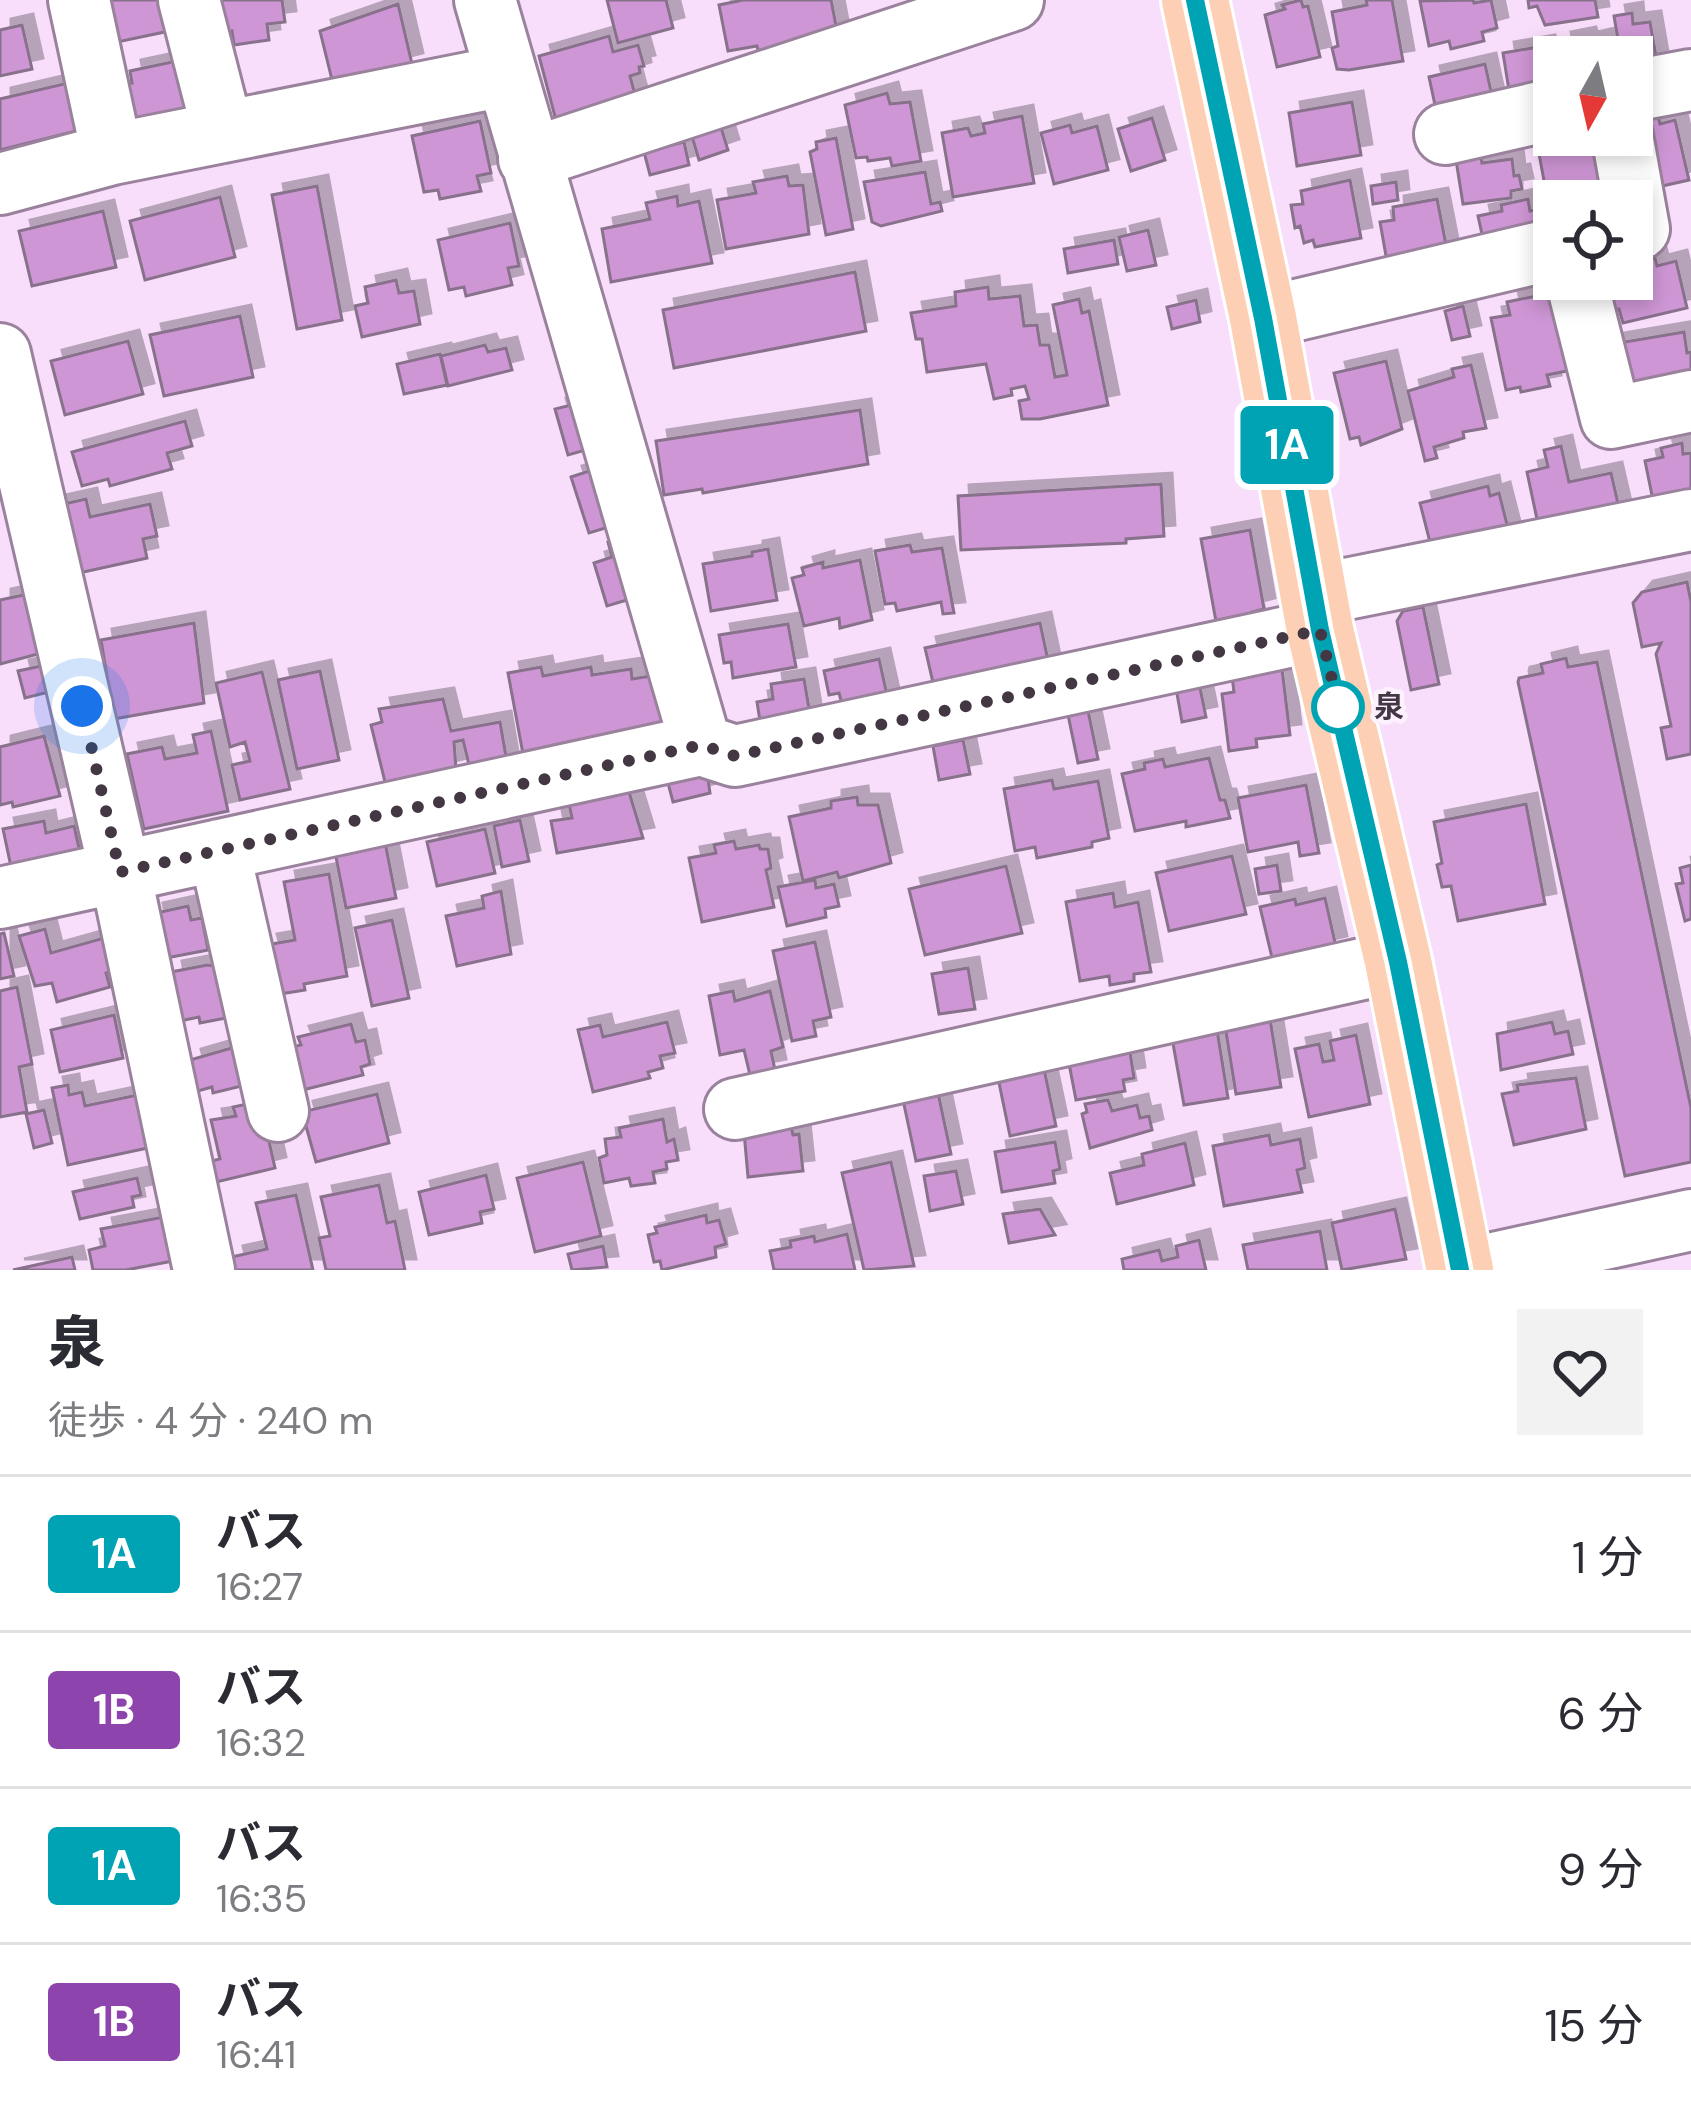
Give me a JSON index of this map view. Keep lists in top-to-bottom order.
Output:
{
  "places": ["泉"],
  "lines": ["bus line 1A"],
  "north": "bottom",
  "page": {
    "on_map": "1A",
    "heading": ["泉", "徒歩 · 4 分 · 240 m"],
    "list": [
      {
        "mark": "1A",
        "name": "バス",
        "note": "16:27",
        "value": "1 分"
      },
      {
        "mark": "1B",
        "name": "バス",
        "note": "16:32",
        "value": "6 分"
      },
      {
        "mark": "1A",
        "name": "バス",
        "note": "16:35",
        "value": "9 分"
      },
      {
        "mark": "1B",
        "name": "バス",
        "note": "16:41",
        "value": "15 分"
      }
    ]
  }
}
